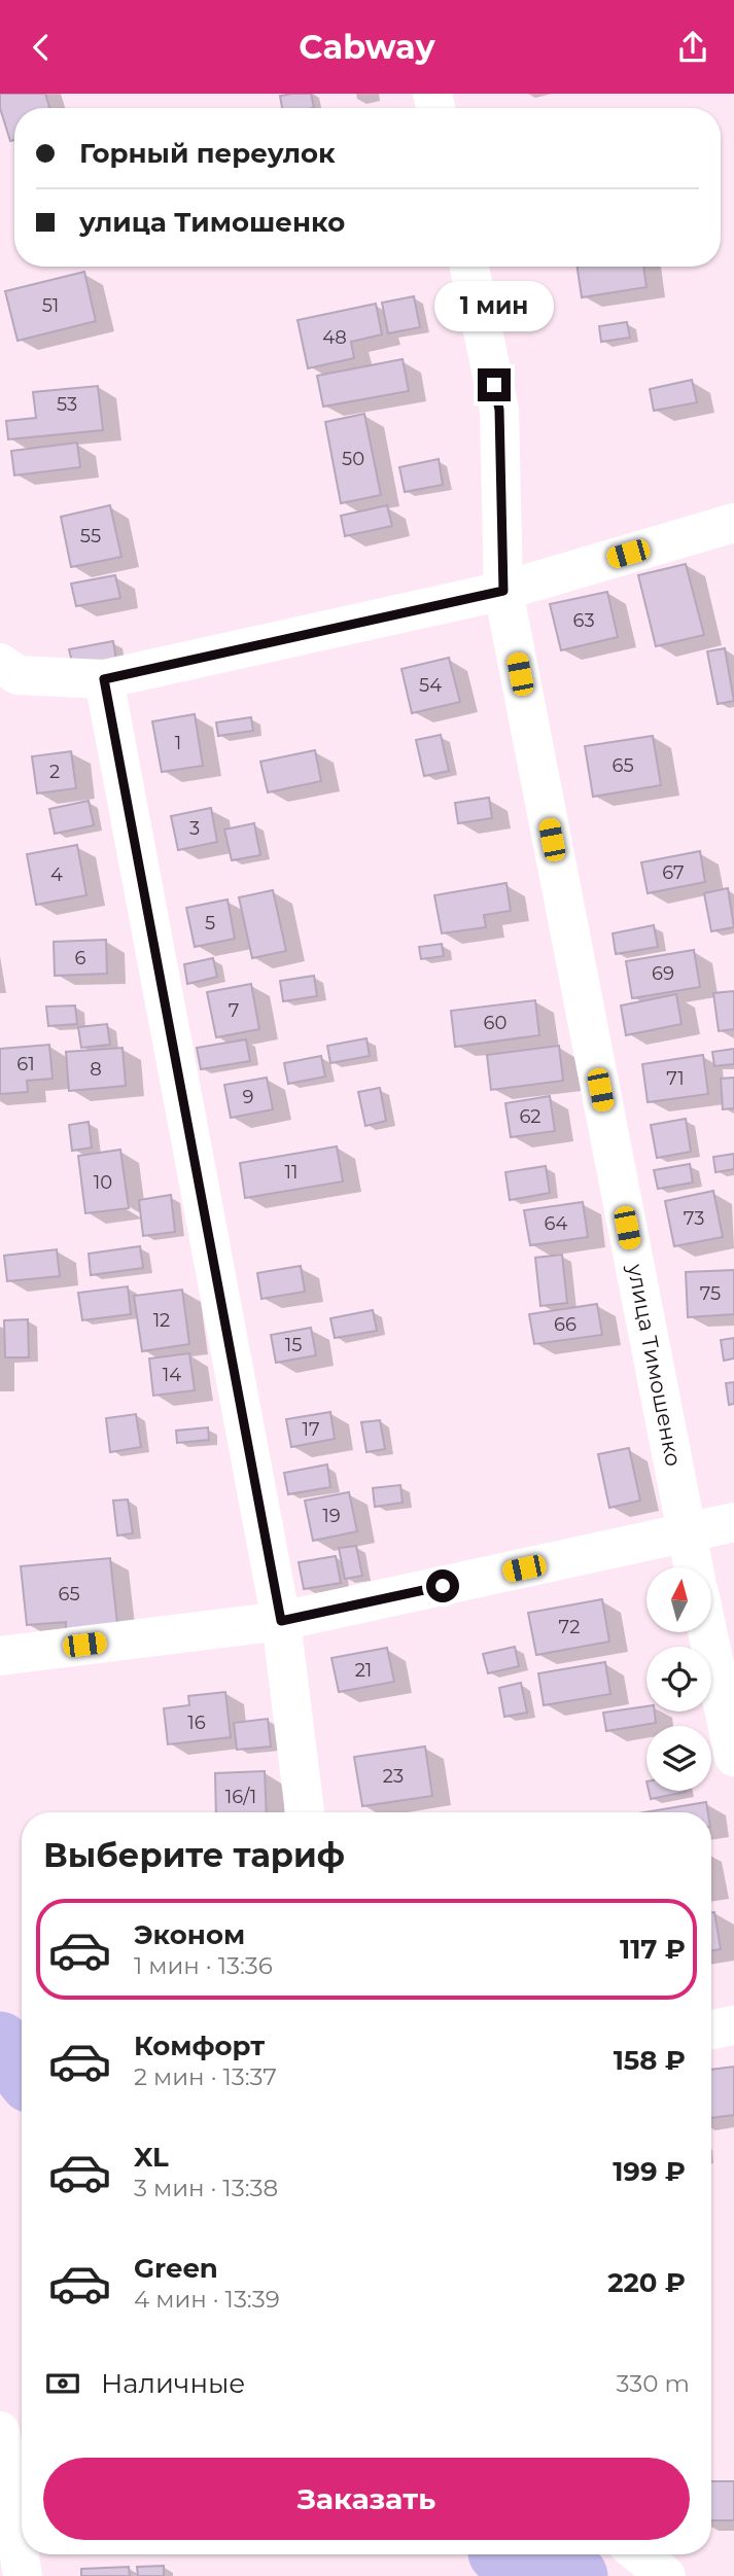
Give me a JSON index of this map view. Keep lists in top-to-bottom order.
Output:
{
  "streets": {
    "street": ["улица Тимошенко"]
  },
  "house_numbers": [
    "51",
    "48",
    "53",
    "50",
    "55",
    "63",
    "54",
    "1",
    "65",
    "2",
    "3",
    "67",
    "4",
    "5",
    "6",
    "69",
    "7",
    "60",
    "61",
    "8",
    "71",
    "9",
    "62",
    "11",
    "10",
    "73",
    "64",
    "75",
    "12",
    "66",
    "15",
    "14",
    "17",
    "19",
    "65",
    "72",
    "21",
    "16",
    "23",
    "16/1"
  ],
  "north": "top",
  "page": {
    "header": "Cabway",
    "banner": ["Горный переулок", "улица Тимошенко"],
    "bubble": "1 мин",
    "heading": "Выберите тариф",
    "list": [
      {
        "name": "Эконом",
        "note": "1 мин · 13:36",
        "value": "117 ₽"
      },
      {
        "name": "Комфорт",
        "note": "2 мин · 13:37",
        "value": "158 ₽"
      },
      {
        "name": "XL",
        "note": "3 мин · 13:38",
        "value": "199 ₽"
      },
      {
        "name": "Green",
        "note": "4 мин · 13:39",
        "value": "220 ₽"
      }
    ],
    "pay": ["Наличные", "330 m"],
    "buttons": "Заказать"
  }
}
